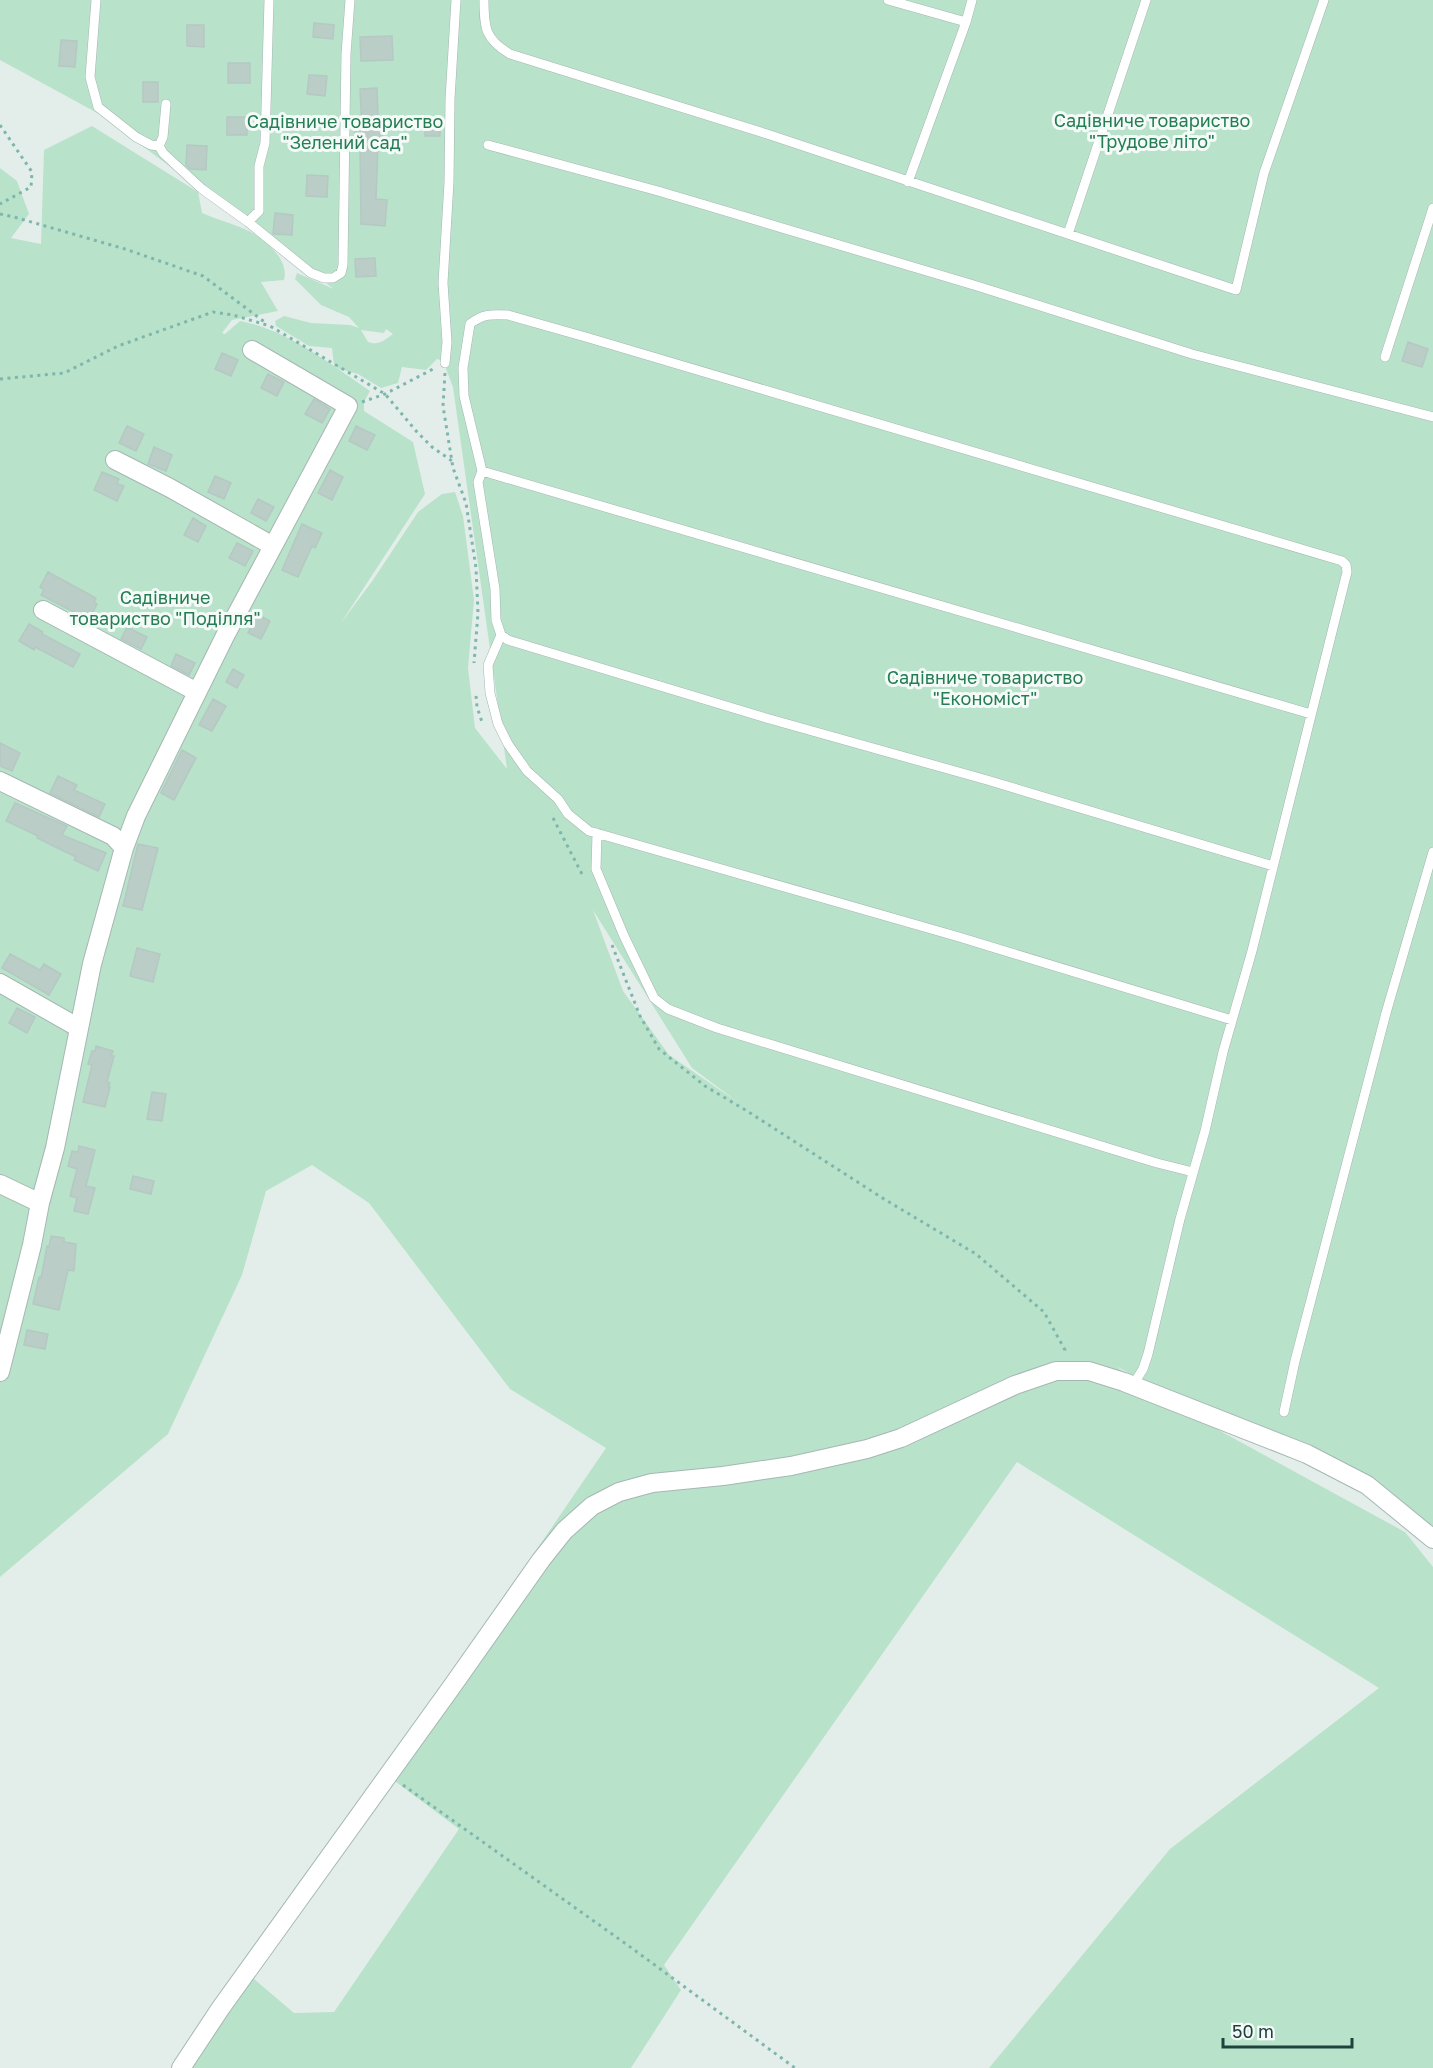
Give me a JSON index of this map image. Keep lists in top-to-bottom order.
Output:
{
  "parks": [
    "Садівниче товариство \"Трудове літо\"",
    "Садівниче товариство \"Зелений сад\"",
    "Садівниче товариство \"Поділля\"",
    "Садівниче товариство \"Економіст\""
  ],
  "scale_bar": "50 m"
}
